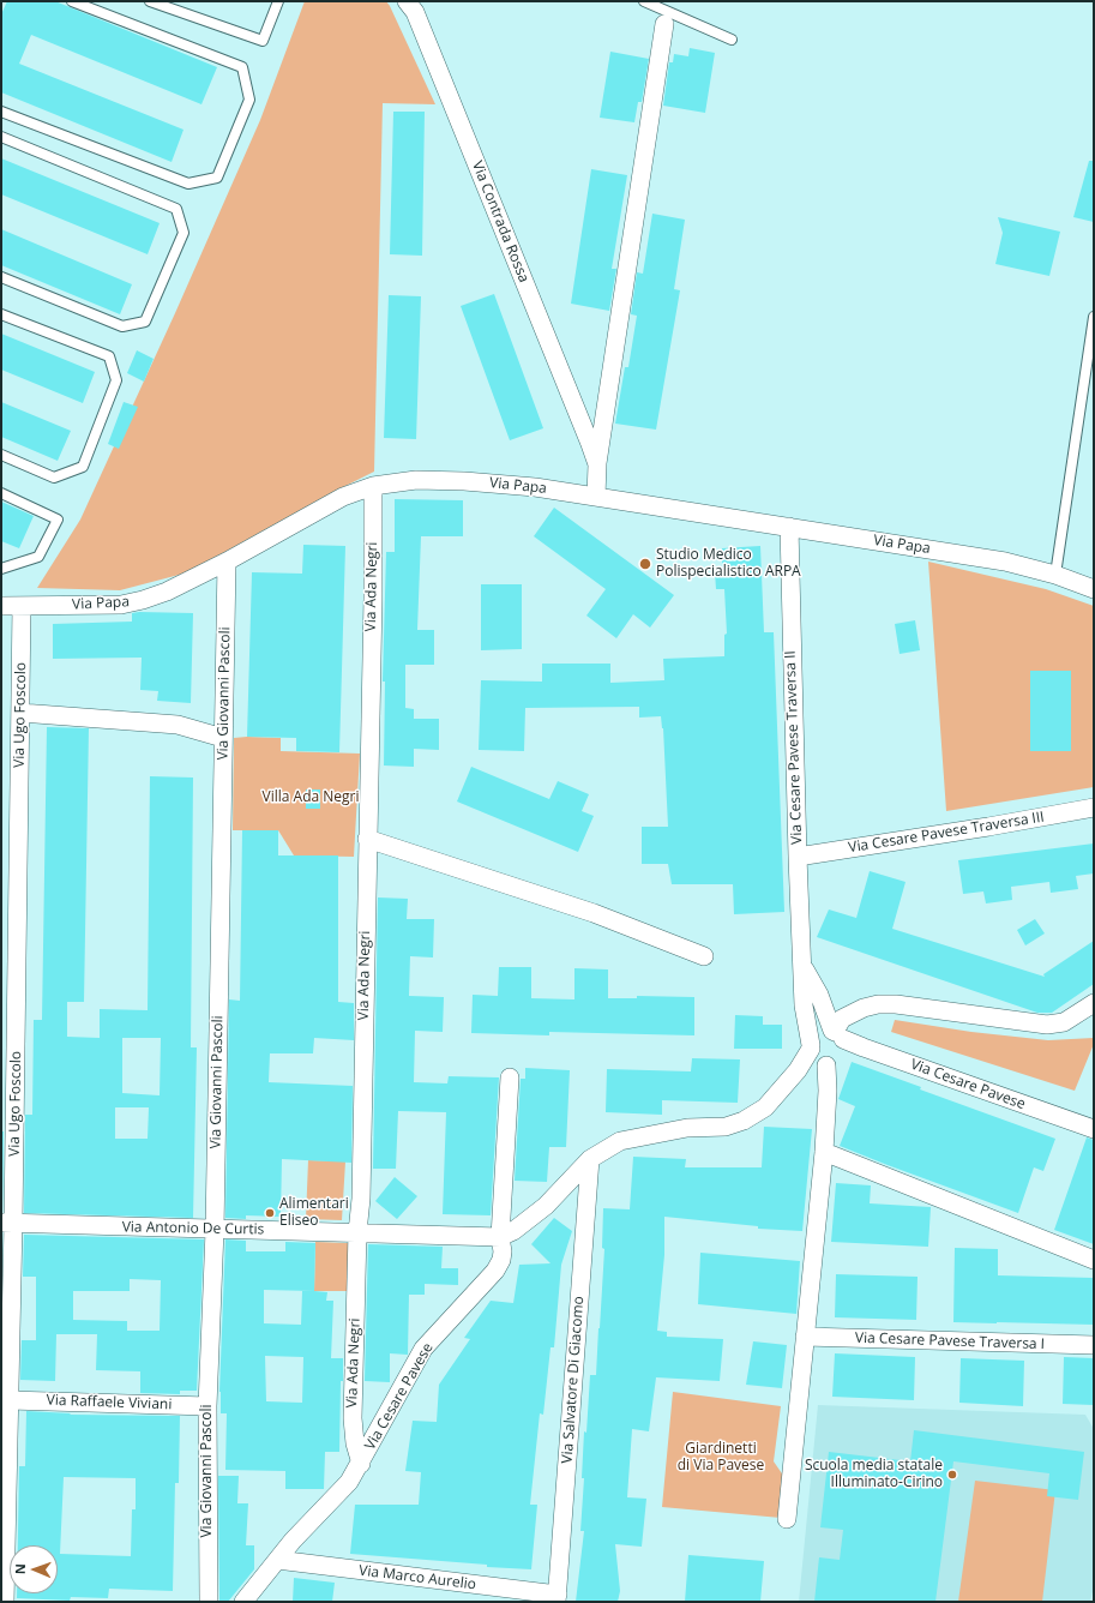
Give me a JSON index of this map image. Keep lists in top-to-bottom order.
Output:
{
  "streets": {
    "street": [
      "Via Contrada Rossa",
      "Via Papa",
      "Via Ada Negri",
      "Via Giovanni Pascoli",
      "Via Ugo Foscolo",
      "Via Cesare Pavese Traversa II",
      "Via Cesare Pavese Traversa III",
      "Via Cesare Pavese",
      "Via Antonio De Curtis",
      "Via Cesare Pavese Traversa I",
      "Via Salvatore Di Giacomo",
      "Via Raffaele Viviani",
      "Via Marco Aurelio"
    ]
  },
  "crossings": [
    ["Via Contrada Rossa", "Via Papa"],
    ["Via Papa", "Via Ada Negri"],
    ["Via Papa", "Via Giovanni Pascoli"],
    ["Via Papa", "Via Ugo Foscolo"],
    ["Via Papa", "Via Cesare Pavese Traversa II"],
    ["Via Ada Negri", "Via Cesare Pavese"],
    ["Via Ada Negri", "Via Antonio De Curtis"],
    ["Via Giovanni Pascoli", "Via Antonio De Curtis"],
    ["Via Giovanni Pascoli", "Via Raffaele Viviani"],
    ["Via Ugo Foscolo", "Via Antonio De Curtis"],
    ["Via Ugo Foscolo", "Via Raffaele Viviani"],
    ["Via Cesare Pavese Traversa II", "Via Cesare Pavese Traversa III"],
    ["Via Cesare Pavese Traversa II", "Via Cesare Pavese"],
    ["Via Cesare Pavese", "Via Antonio De Curtis"],
    ["Via Cesare Pavese", "Via Marco Aurelio"],
    ["Via Salvatore Di Giacomo", "Via Marco Aurelio"]
  ],
  "parks": ["Villa Ada Negri", "Giardinetti di Via Pavese"],
  "places": ["Studio Medico Polispecialistico ARPA", "Alimentari Eliseo", "Scuola media statale Illuminato-Cirino"],
  "north": "left"
}
